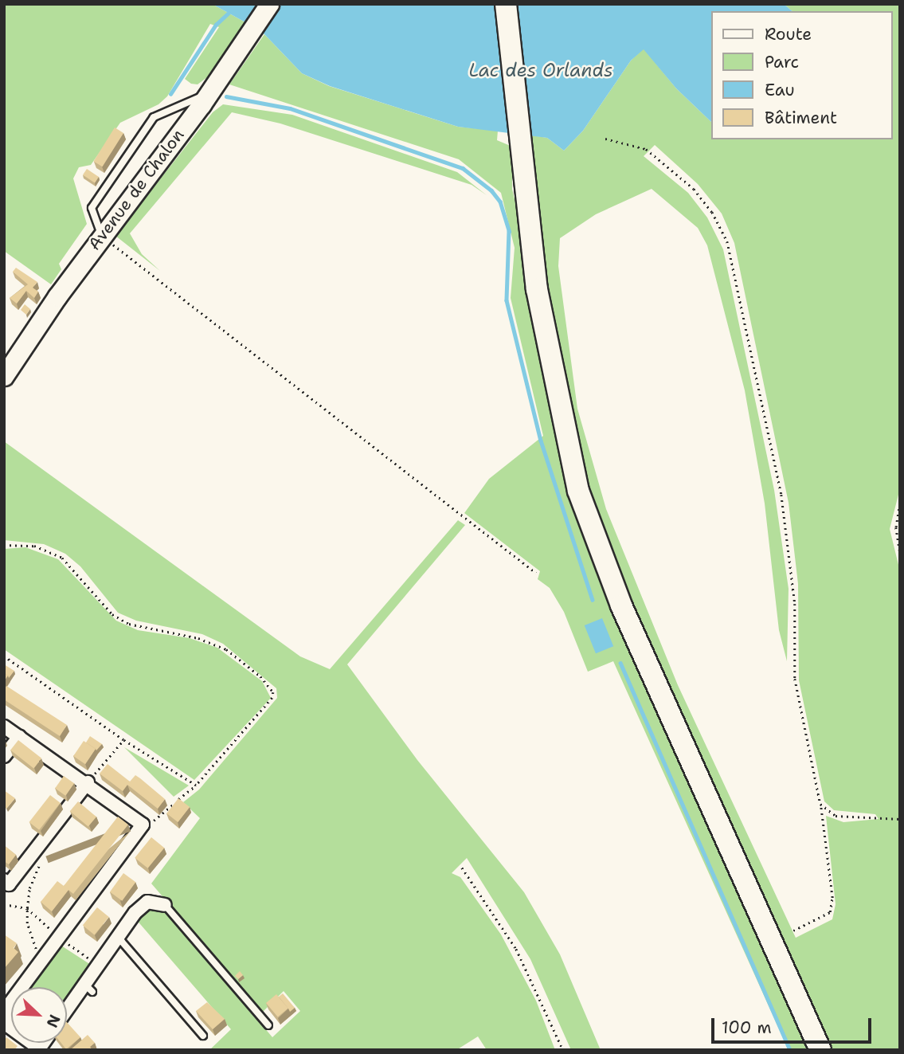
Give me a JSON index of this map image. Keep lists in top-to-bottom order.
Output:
{
  "streets": {
    "main road": ["Avenue de Chalon"]
  },
  "water": ["Lac des Orlands"],
  "legend": [
    "Route",
    "Parc",
    "Eau",
    "Bâtiment"
  ],
  "scale_bar": "100 m",
  "north": "bottom right"
}
